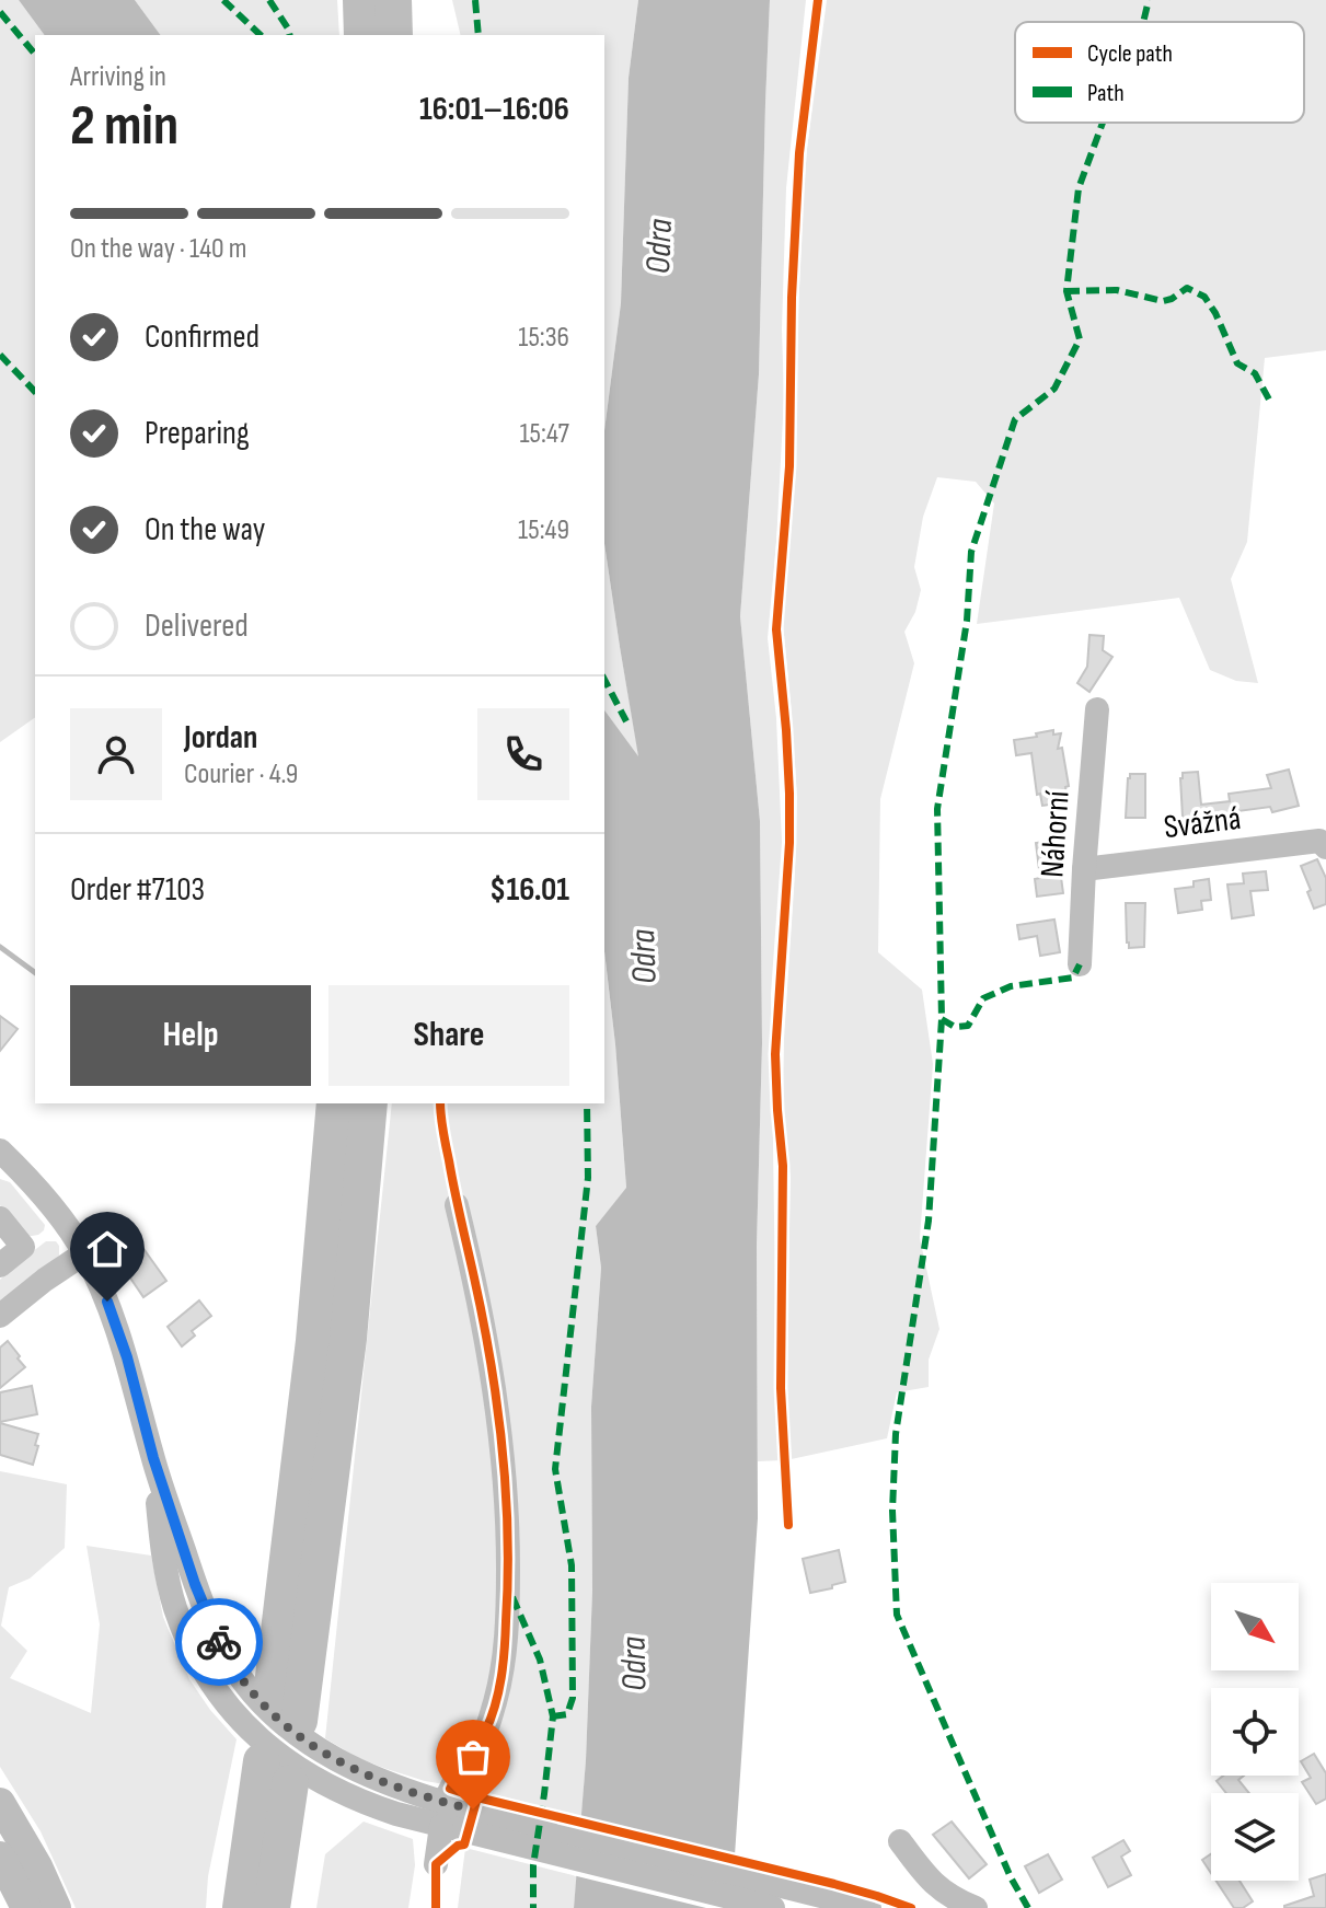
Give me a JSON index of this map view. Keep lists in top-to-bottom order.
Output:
{
  "streets": {
    "street": ["Svážná", "Náhorní"]
  },
  "crossings": [
    ["Svážná", "Náhorní"]
  ],
  "water": ["Odra"],
  "legend": ["Cycle path", "Path"],
  "north": "bottom right",
  "page": {
    "heading": ["2 min", "Arriving in", "16:01–16:06"],
    "panel": [
      "Jordan",
      "Courier · 4.9",
      "Order #7103",
      "$16.01"
    ],
    "bar": "On the way · 140 m",
    "list": [
      ["Confirmed", "15:36"],
      ["Preparing", "15:47"],
      ["On the way", "15:49"],
      "Delivered"
    ],
    "buttons": ["Help", "Share"]
  }
}
